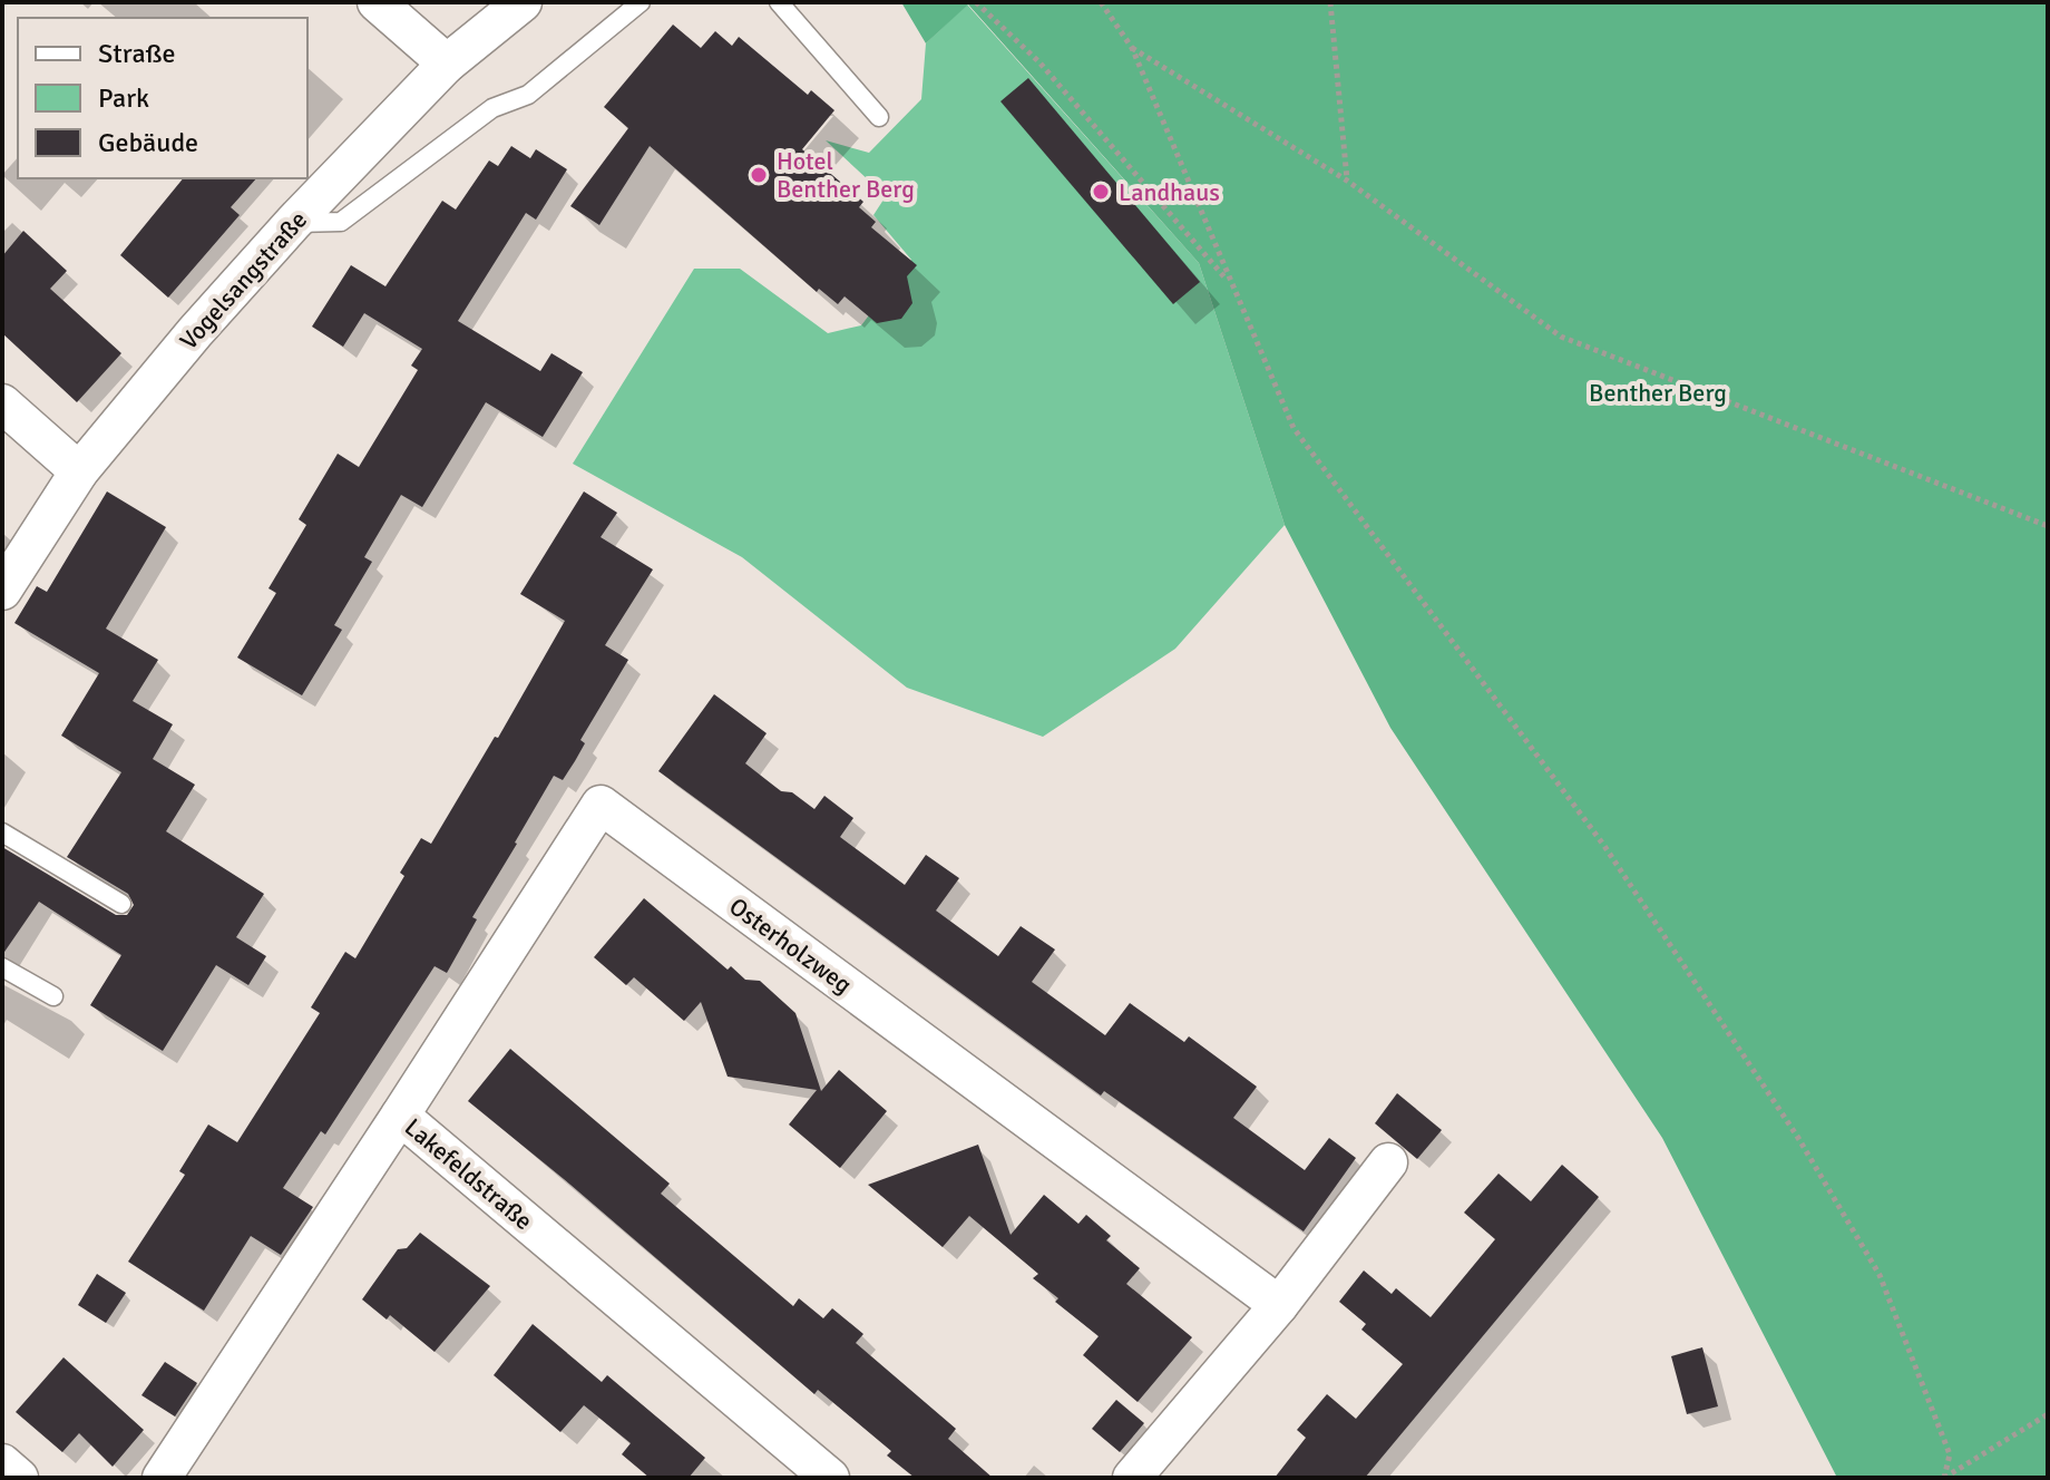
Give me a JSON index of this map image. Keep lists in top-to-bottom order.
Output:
{
  "streets": {
    "street": ["Vogelsangstraße", "Osterholzweg", "Lakefeldstraße"]
  },
  "crossings": [
    ["Osterholzweg", "Lakefeldstraße"]
  ],
  "parks": ["Benther Berg"],
  "places": ["Hotel Benther Berg", "Landhaus"],
  "legend": ["Straße", "Park", "Gebäude"]
}
